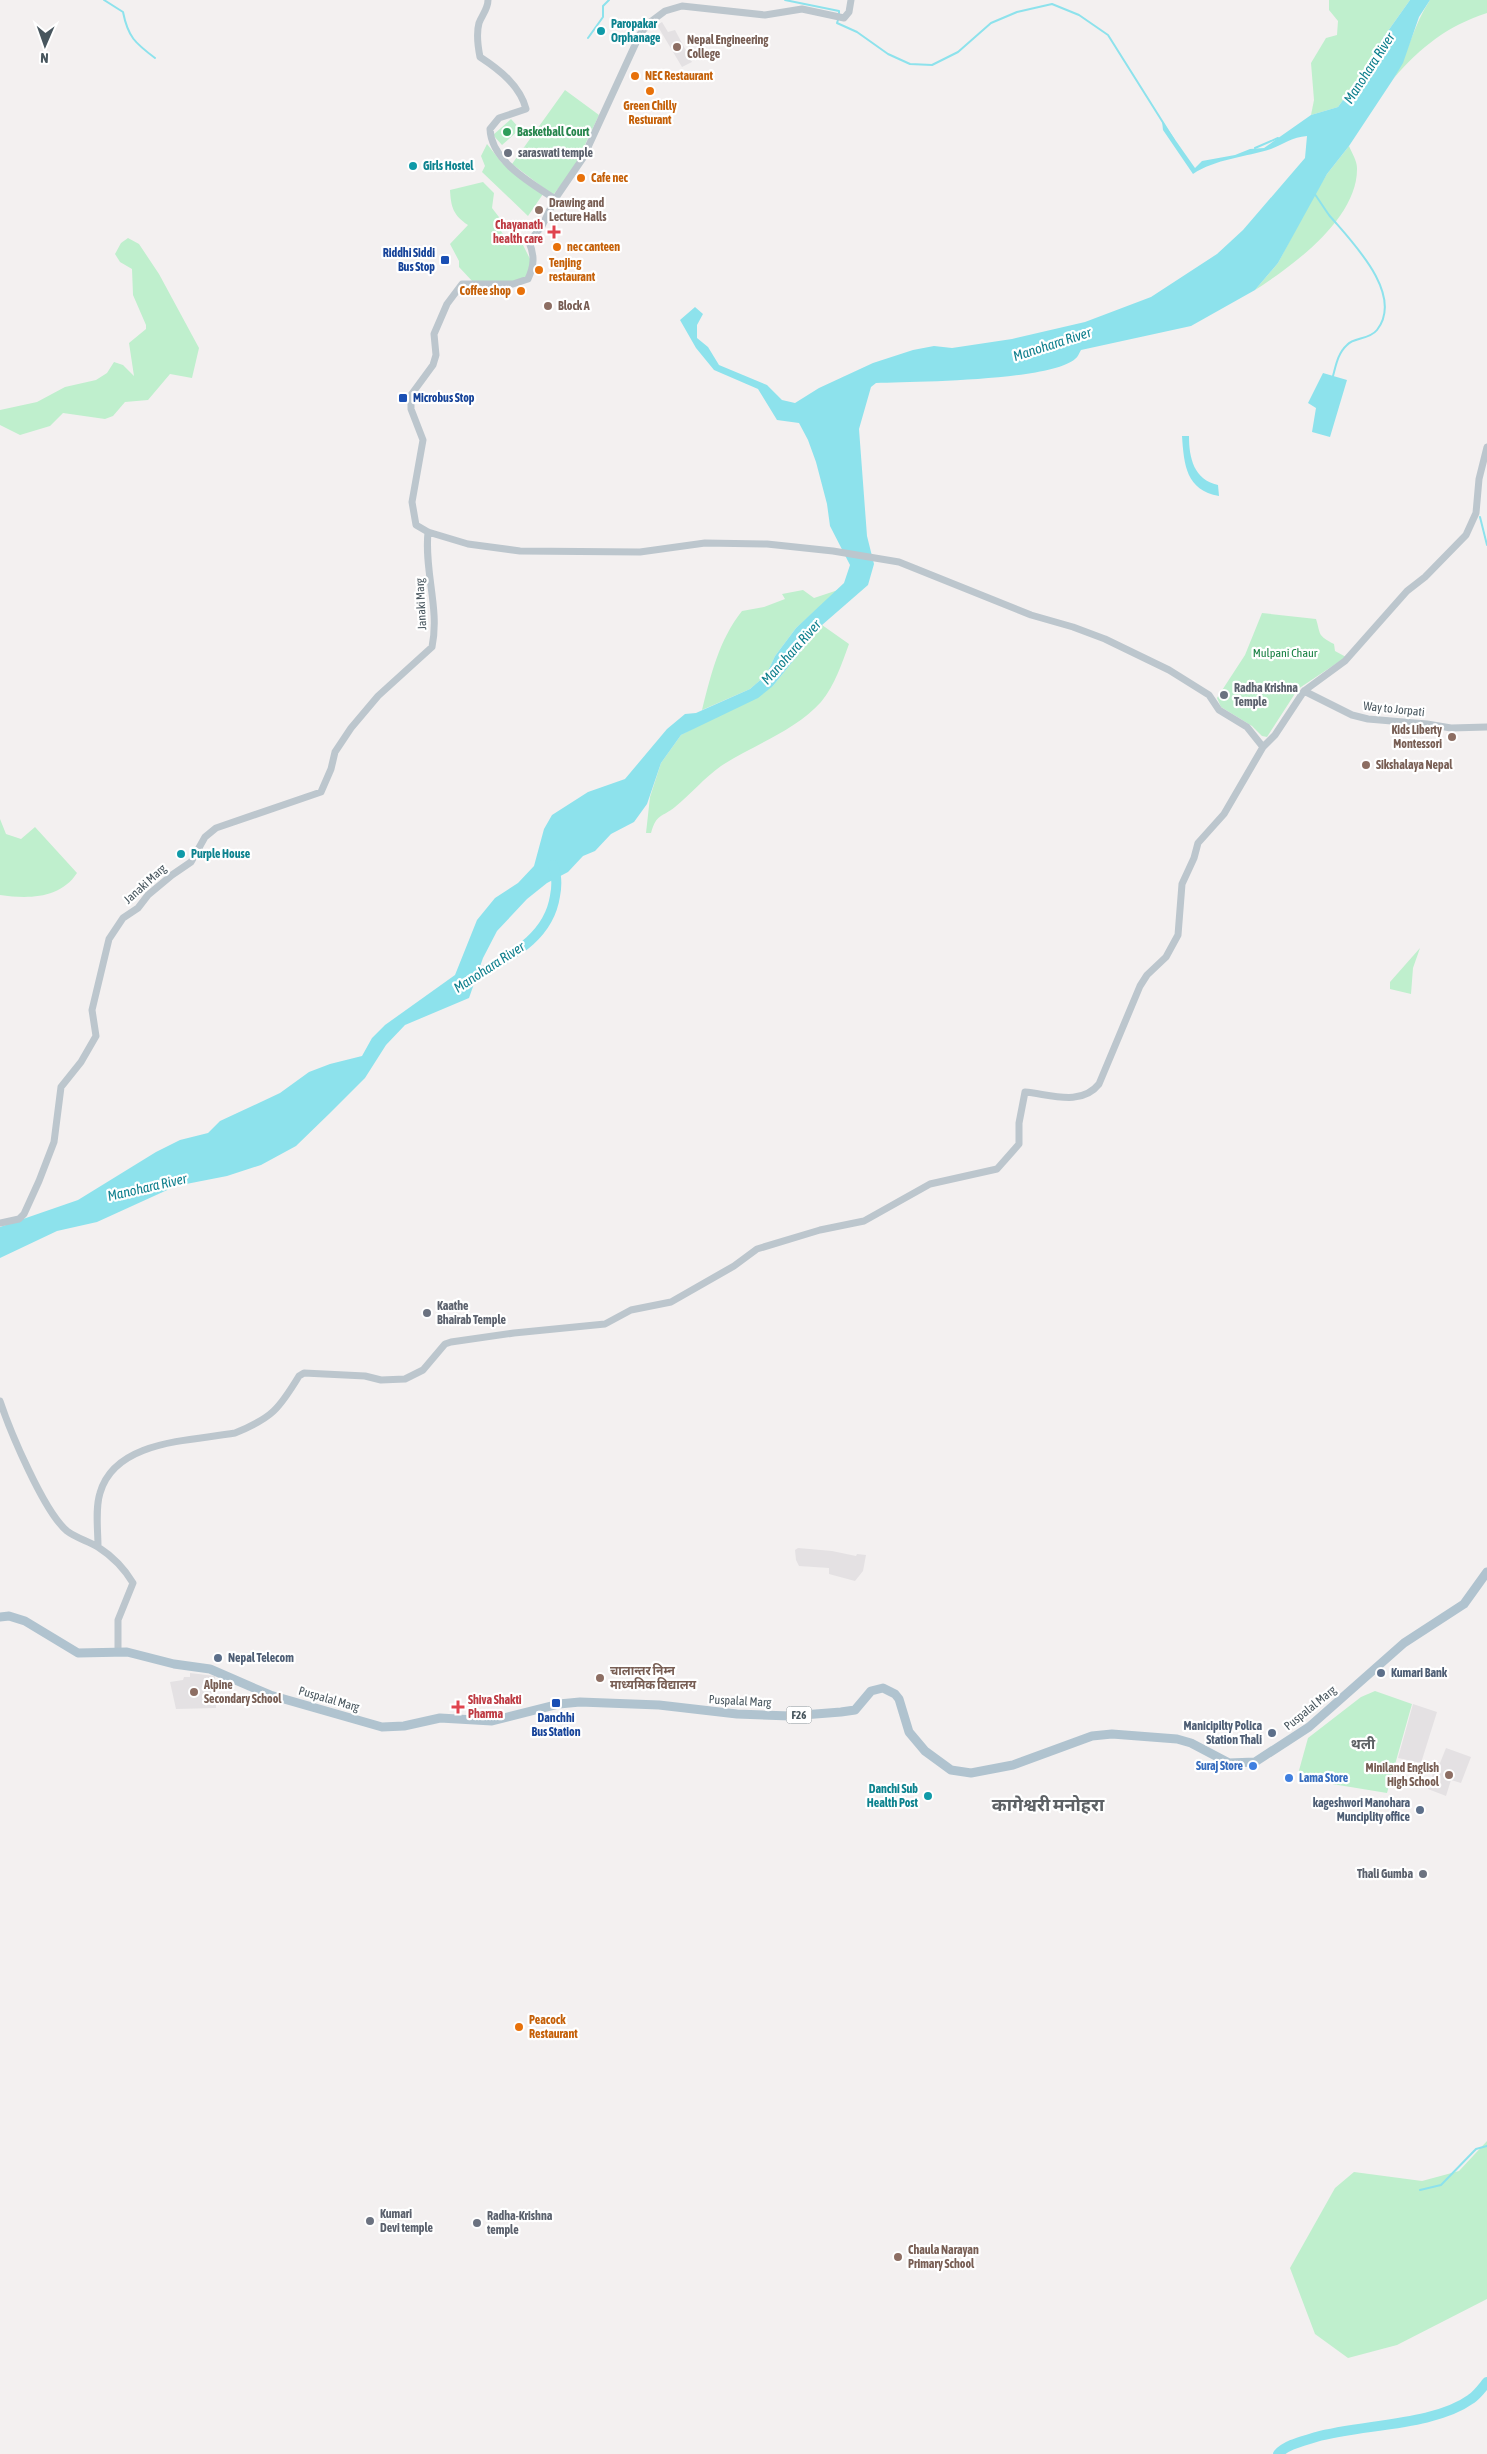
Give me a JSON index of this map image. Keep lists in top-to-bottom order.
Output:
{
  "streets": {
    "main road": ["Puspalal Marg", "F26"],
    "street": ["Janaki Marg", "Way to Jorpati"]
  },
  "districts": ["थली", "कागेश्वरी मनोहरा"],
  "water": ["Manohara River"],
  "parks": ["Mulpani Chaur"],
  "places": {
    "other": [
      "Paropakar Orphanage",
      "Nepal Engineering College",
      "NEC Restaurant",
      "Green Chilly Resturant",
      "Basketball Court",
      "saraswati temple",
      "Girls Hostel",
      "Cafe nec",
      "Drawing and Lecture Halls",
      "nec canteen",
      "Tenjing restaurant",
      "Coffee shop",
      "Block A",
      "Radha Krishna Temple",
      "Kids Liberty Montessori",
      "Sikshalaya Nepal",
      "Purple House",
      "Kaathe Bhairab Temple",
      "Nepal Telecom",
      "Kumari Bank",
      "चालान्तर निम्न माध्यमिक विद्यालय",
      "Alpine Secondary School",
      "Manicipilty Polica Station Thali",
      "Suraj Store",
      "Miniland English High School",
      "Lama Store",
      "Danchi Sub Health Post",
      "kageshwori Manohara Munciplity office",
      "Thali Gumba",
      "Peacock Restaurant",
      "Kumari Devi temple",
      "Radha-Krishna temple",
      "Chaula Narayan Primary School"
    ],
    "health": ["Chayanath health care", "Shiva Shakti Pharma"],
    "transit": ["Riddhi Siddi Bus Stop", "Microbus Stop", "Danchhi Bus Station"]
  },
  "north": "bottom"
}
